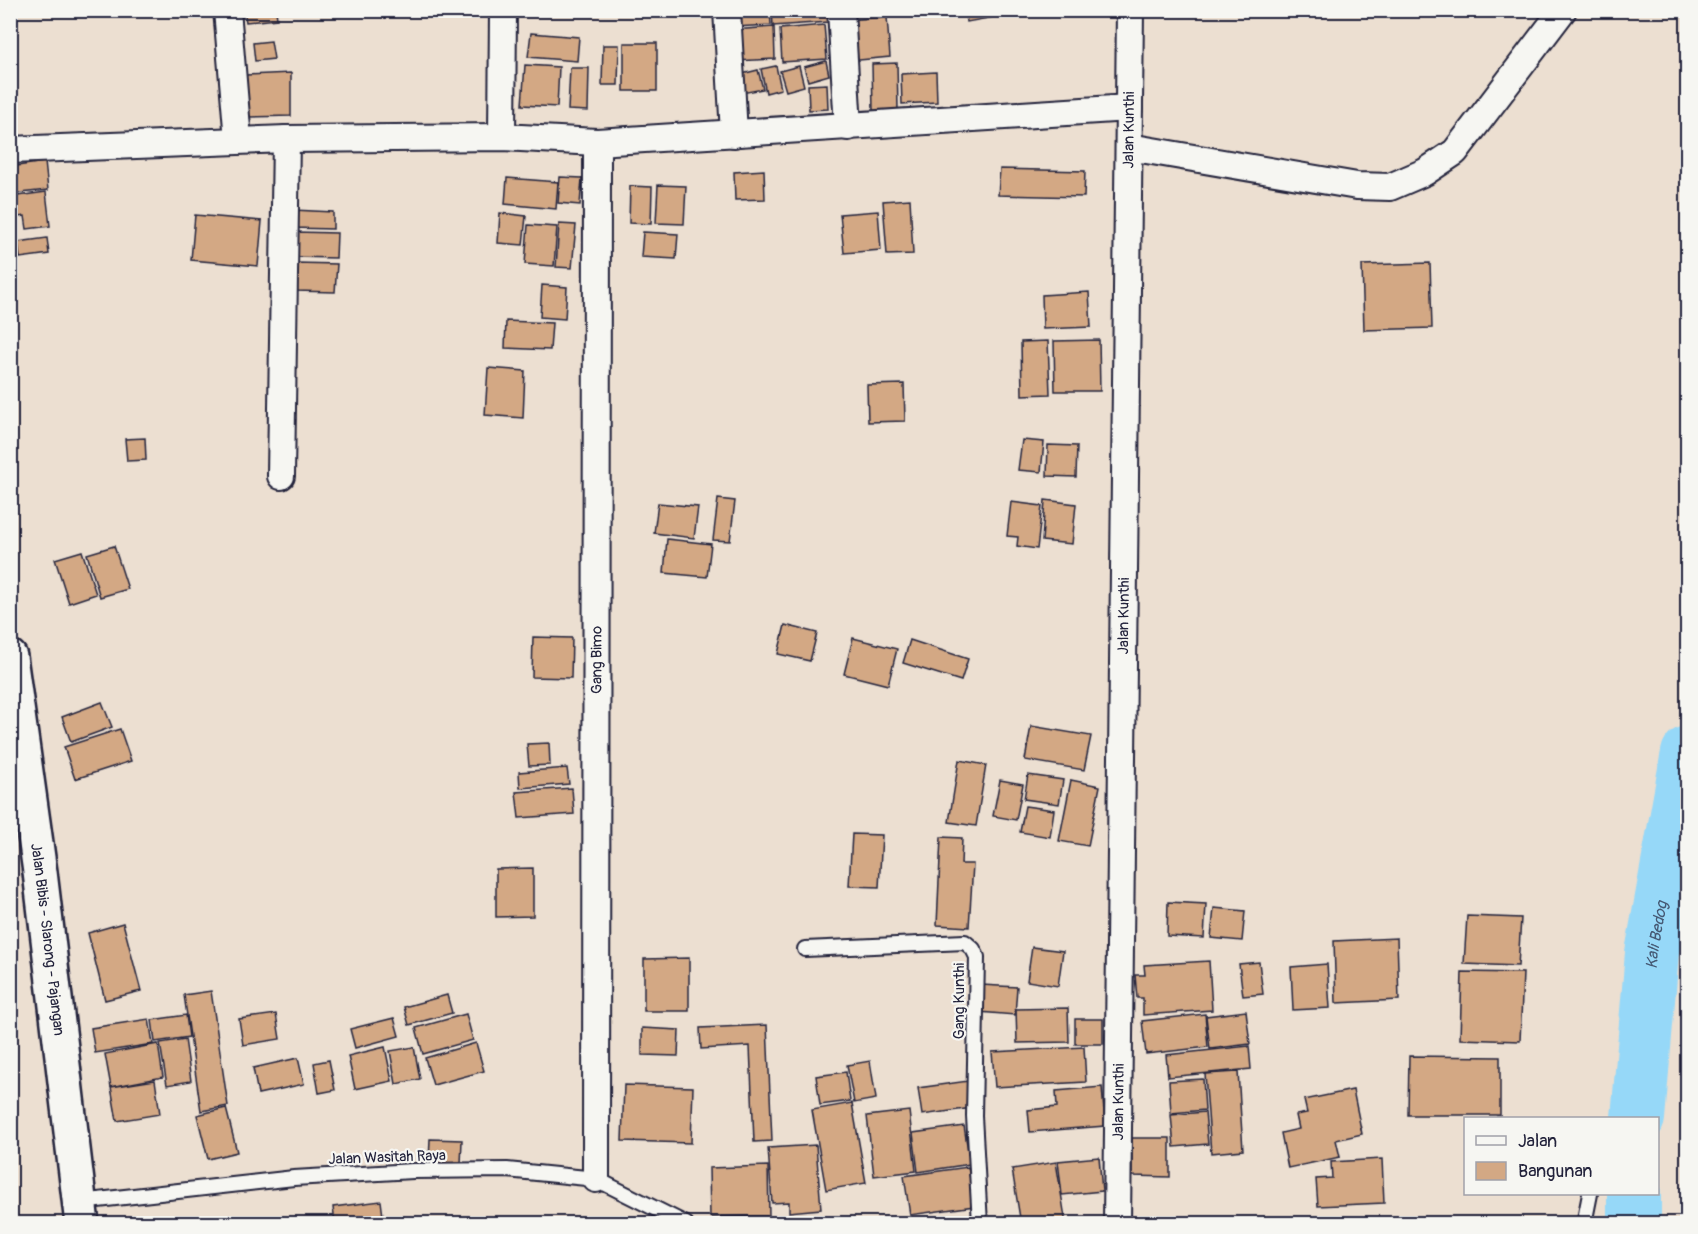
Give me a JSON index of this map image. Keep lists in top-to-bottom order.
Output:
{
  "streets": {
    "main road": ["Jalan Bibis - Slarong - Pajangan"],
    "street": ["Jalan Kunthi", "Gang Bimo"],
    "lane": ["Gang Kunthi", "Jalan Wasitah Raya"]
  },
  "crossings": [
    ["Gang Bimo", "Jalan Wasitah Raya"],
    ["Jalan Bibis - Slarong - Pajangan", "Jalan Wasitah Raya"]
  ],
  "water": ["Kali Bedog"],
  "legend": ["Jalan", "Bangunan"]
}
